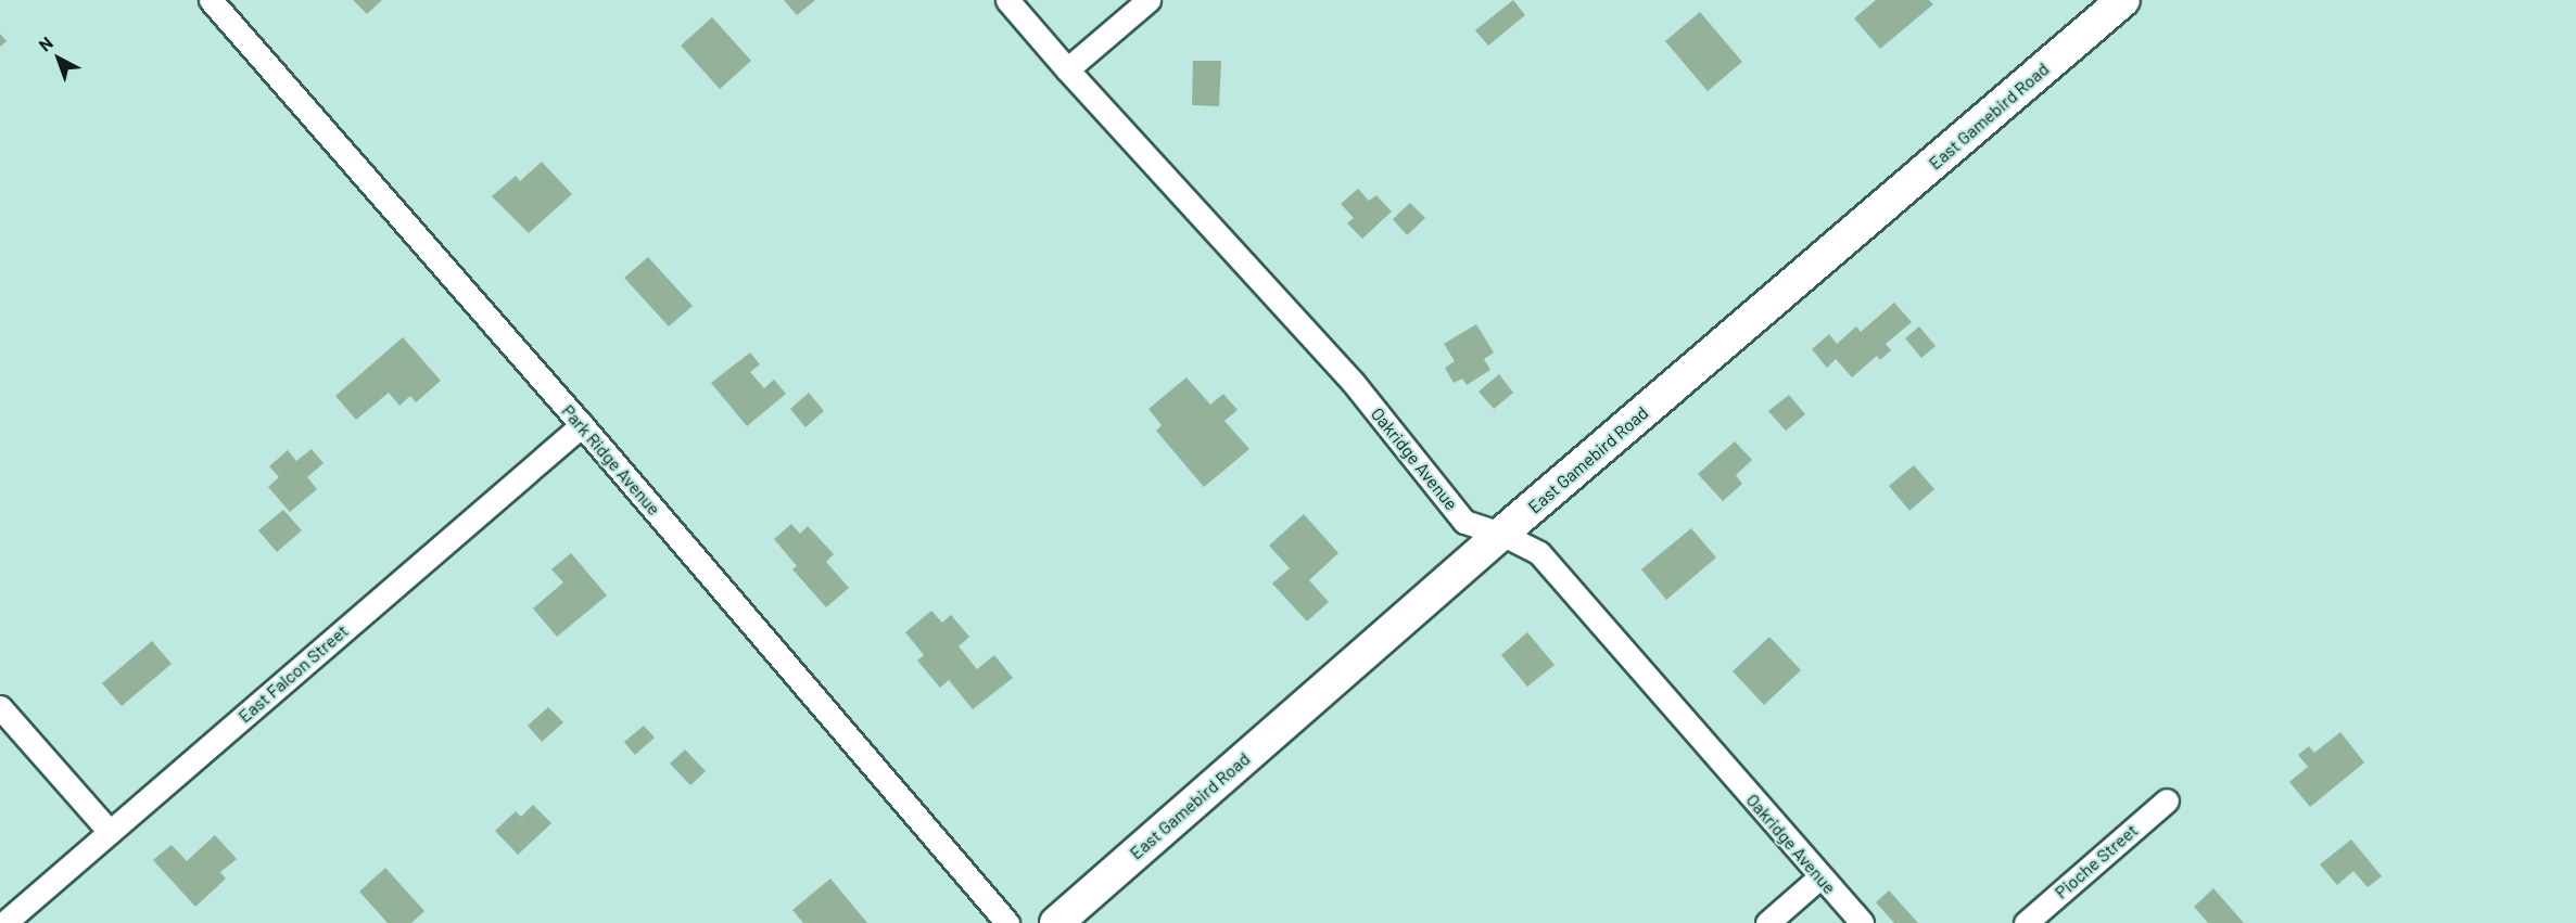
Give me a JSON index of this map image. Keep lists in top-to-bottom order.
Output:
{
  "streets": {
    "main road": ["East Gamebird Road"],
    "street": [
      "Oakridge Avenue",
      "Park Ridge Avenue",
      "East Falcon Street",
      "Pioche Street"
    ]
  },
  "crossings": [
    ["East Gamebird Road", "Oakridge Avenue"],
    ["Park Ridge Avenue", "East Falcon Street"]
  ],
  "north": "top left"
}
